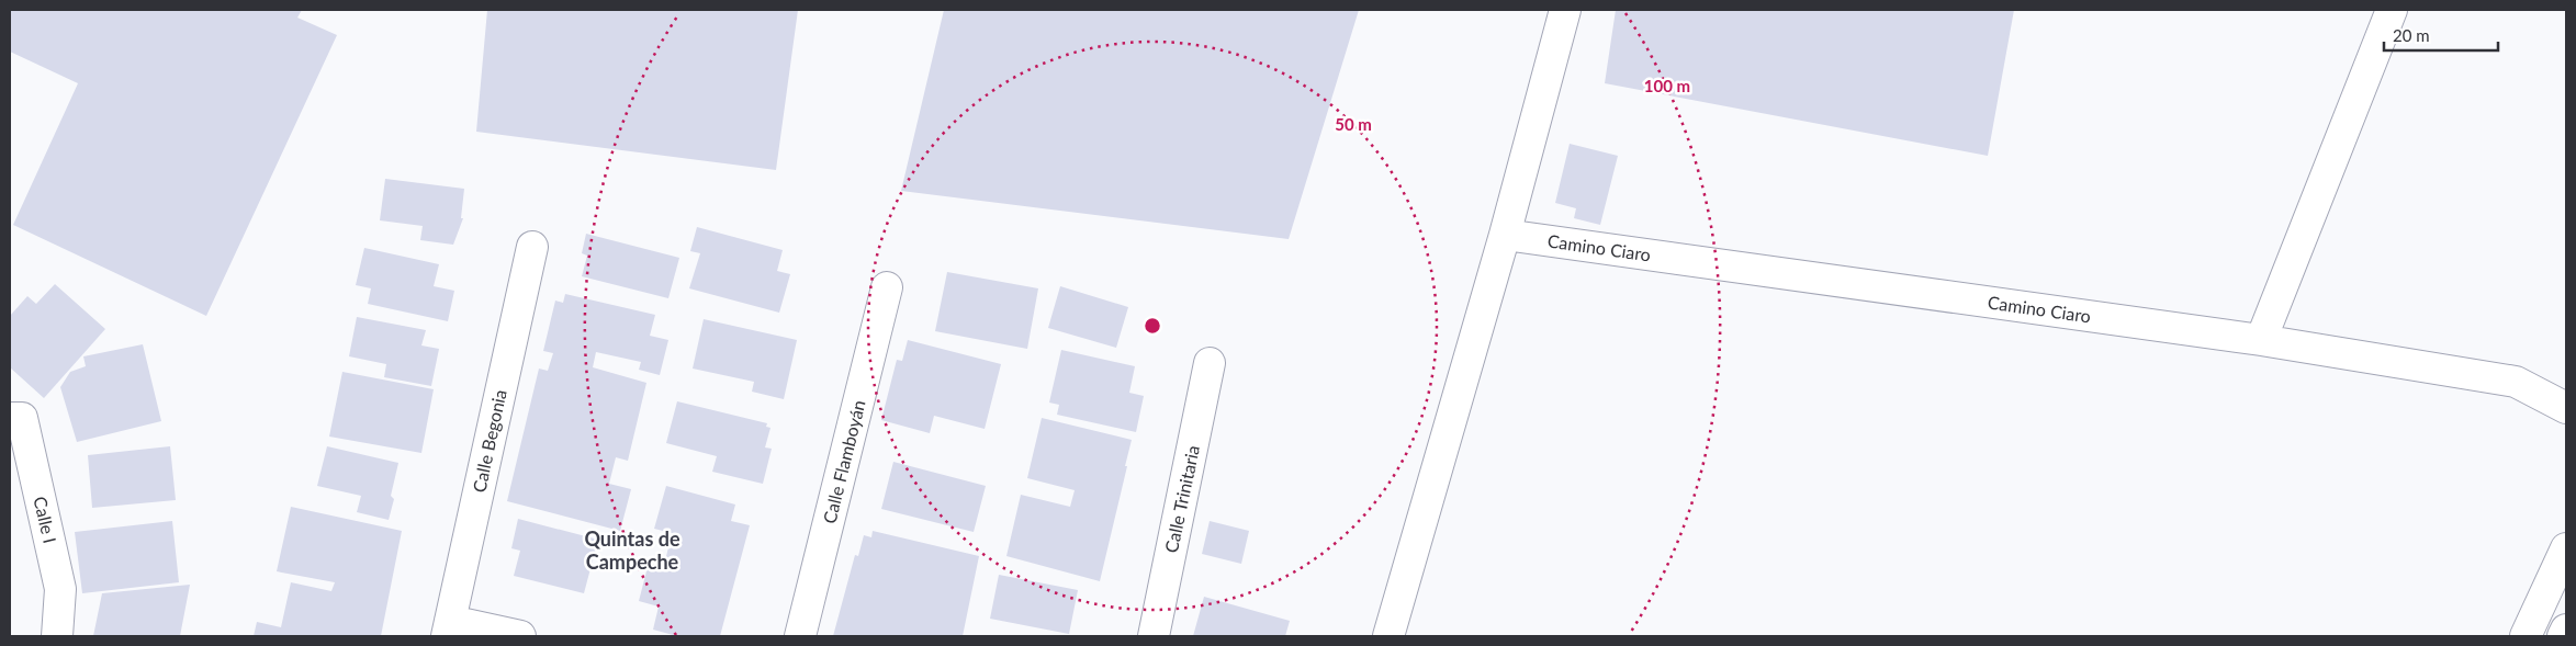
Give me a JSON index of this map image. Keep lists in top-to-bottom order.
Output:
{
  "streets": {
    "street": [
      "Camino Ciaro",
      "Calle Begonia",
      "Calle Flamboyán",
      "Calle Trinitaria",
      "Calle I"
    ]
  },
  "districts": ["Quintas de Campeche"],
  "scale_bar": "20 m",
  "rings": ["100 m", "50 m"]
}
